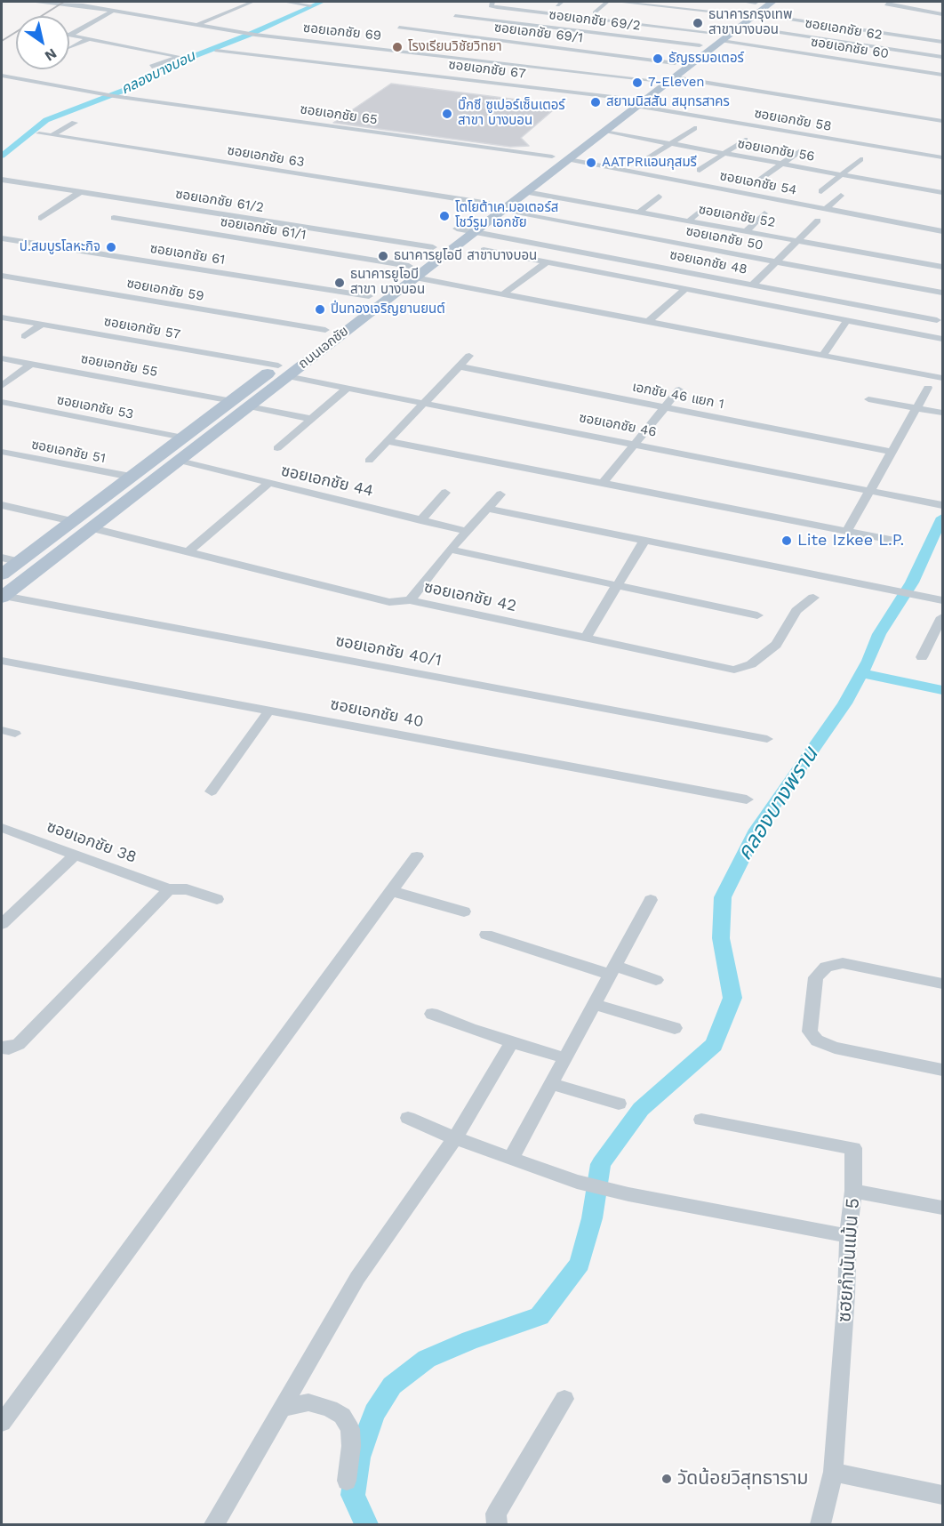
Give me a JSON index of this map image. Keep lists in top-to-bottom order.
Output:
{
  "streets": {
    "main road": ["ถนนเอกชัย"],
    "street": [
      "ซอยเอกชัย 69/2",
      "ซอยเอกชัย 62",
      "ซอยเอกชัย 69",
      "ซอยเอกชัย 69/1",
      "ซอยเอกชัย 60",
      "ซอยเอกชัย 67",
      "ซอยเอกชัย 65",
      "ซอยเอกชัย 58",
      "ซอยเอกชัย 56",
      "ซอยเอกชัย 63",
      "ซอยเอกชัย 54",
      "ซอยเอกชัย 61/2",
      "ซอยเอกชัย 52",
      "ซอยเอกชัย 61/1",
      "ซอยเอกชัย 50",
      "ซอยเอกชัย 61",
      "ซอยเอกชัย 48",
      "ซอยเอกชัย 59",
      "ซอยเอกชัย 57",
      "ซอยเอกชัย 55",
      "เอกชัย 46 แยก 1",
      "ซอยเอกชัย 53",
      "ซอยเอกชัย 46",
      "ซอยเอกชัย 51",
      "ซอยเอกชัย 44",
      "ซอยเอกชัย 42",
      "ซอยเอกชัย 40/1",
      "ซอยเอกชัย 40",
      "ซอยเอกชัย 38",
      "ซฮยกำนันแม้น 5"
    ]
  },
  "crossings": [
    ["ซอยเอกชัย 69/2", "ถนนเอกชัย"],
    ["ซอยเอกชัย 62", "ถนนเอกชัย"],
    ["ซอยเอกชัย 69", "ถนนเอกชัย"],
    ["ซอยเอกชัย 69/1", "ถนนเอกชัย"],
    ["ซอยเอกชัย 60", "ถนนเอกชัย"],
    ["ซอยเอกชัย 67", "ซอยเอกชัย 58"],
    ["ซอยเอกชัย 67", "ถนนเอกชัย"],
    ["ซอยเอกชัย 65", "ถนนเอกชัย"],
    ["ซอยเอกชัย 58", "ถนนเอกชัย"],
    ["ซอยเอกชัย 56", "ถนนเอกชัย"],
    ["ซอยเอกชัย 63", "ซอยเอกชัย 50"],
    ["ซอยเอกชัย 63", "ถนนเอกชัย"],
    ["ซอยเอกชัย 54", "ถนนเอกชัย"],
    ["ซอยเอกชัย 61/2", "ถนนเอกชัย"],
    ["ซอยเอกชัย 52", "ถนนเอกชัย"],
    ["ซอยเอกชัย 61/1", "ถนนเอกชัย"],
    ["ซอยเอกชัย 50", "ถนนเอกชัย"],
    ["ซอยเอกชัย 61", "ถนนเอกชัย"],
    ["ซอยเอกชัย 48", "ถนนเอกชัย"],
    ["ซอยเอกชัย 59", "ถนนเอกชัย"],
    ["ซอยเอกชัย 57", "ถนนเอกชัย"],
    ["ซอยเอกชัย 57", "ซอยเอกชัย 46"],
    ["ถนนเอกชัย", "ซอยเอกชัย 55"],
    ["ถนนเอกชัย", "ซอยเอกชัย 53"],
    ["ถนนเอกชัย", "ซอยเอกชัย 46"],
    ["ถนนเอกชัย", "ซอยเอกชัย 51"],
    ["ถนนเอกชัย", "ซอยเอกชัย 44"],
    ["ถนนเอกชัย", "ซอยเอกชัย 42"],
    ["ถนนเอกชัย", "ซอยเอกชัย 40/1"]
  ],
  "water": ["คลองบางบอน", "คลองบางพราน"],
  "places": [
    "ธนาคารกรุงเทพ สาขาบางบอน",
    "โรงเรียนวิชัยวิทยา",
    "ธัญธรมอเตอร์",
    "7-Eleven",
    "สยามนิสสัน สมุทรสาคร",
    "บิ๊กซี ซูเปอร์เซ็นเตอร์ สาขา บางบอน",
    "AATPRแอนกุสมรี",
    "โตโยต้าเค.มอเตอร์ส โชว์รูม เอกชัย",
    "ป.สมบูรโลหะกิจ",
    "ธนาคารยูโอบี สาขาบางบอน",
    "ธนาคารยูโอบี สาขา บางบอน",
    "ปิ่นทองเจริญยานยนต์",
    "Lite Izkee L.P.",
    "วัดน้อยวิสุทธาราม"
  ],
  "north": "bottom right"
}
